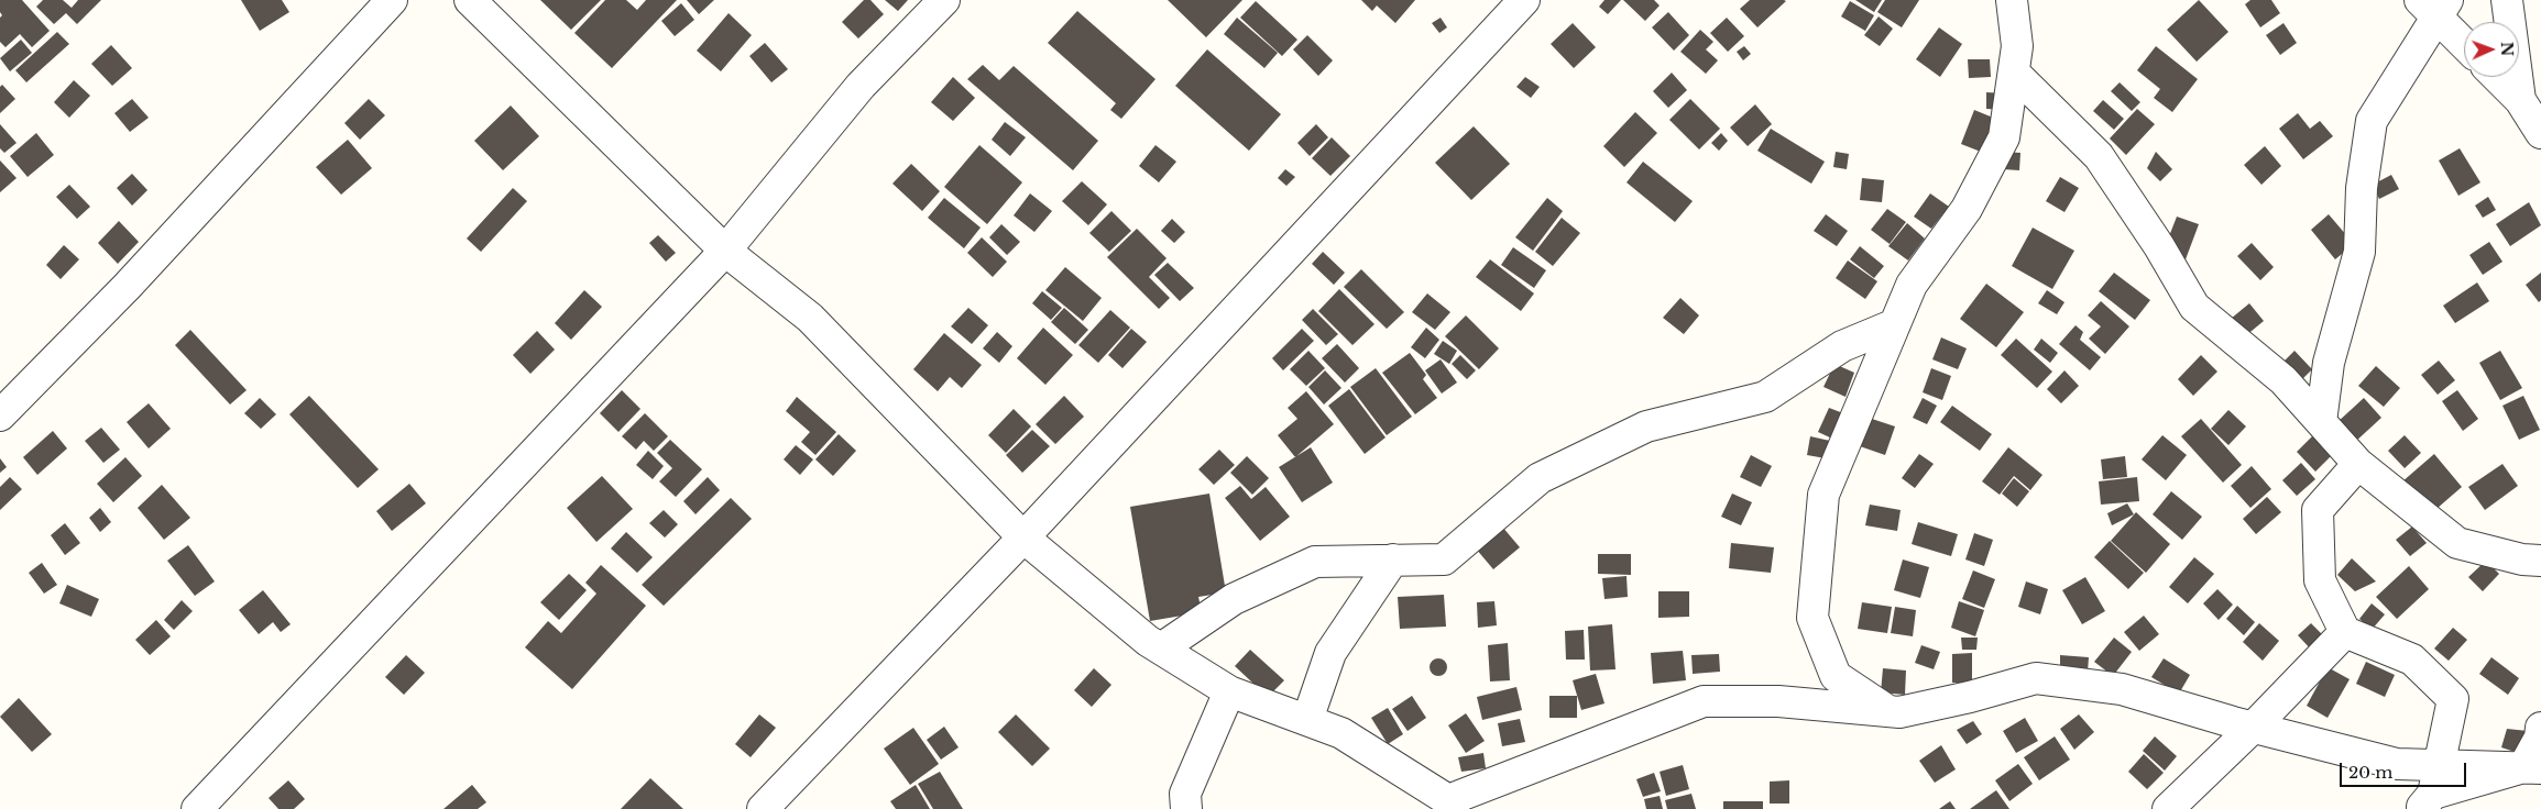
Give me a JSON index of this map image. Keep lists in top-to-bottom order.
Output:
{
  "scale_bar": "20 m",
  "north": "right"
}
